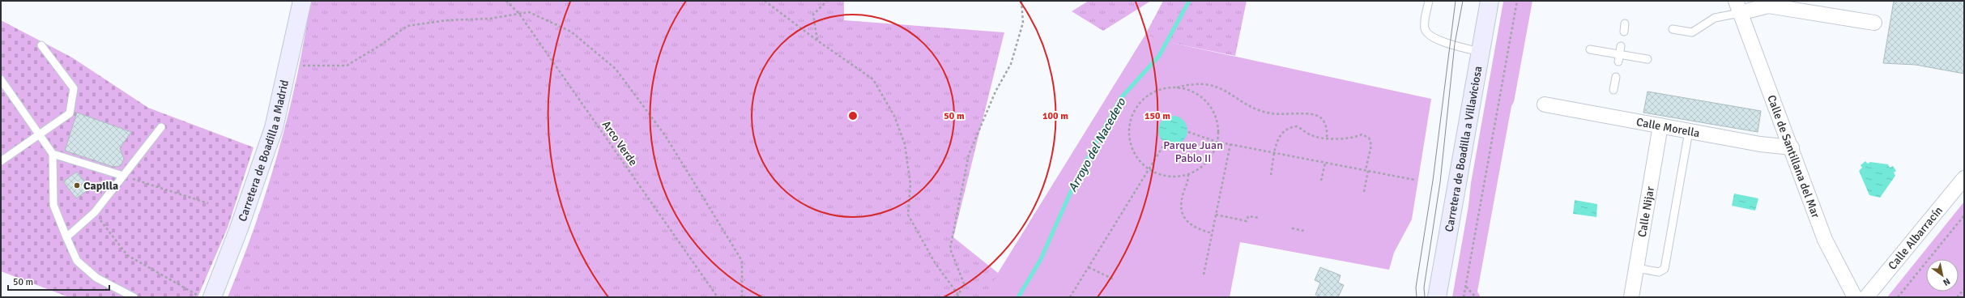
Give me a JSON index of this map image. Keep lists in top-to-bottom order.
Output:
{
  "streets": {
    "street": [
      "Calle Morella",
      "Carretera de Boadilla a Villaviciosa",
      "Carretera de Boadilla a Madrid",
      "Calle de Santillana del Mar",
      "Calle Nijar",
      "Calle Albarracín"
    ],
    "path": ["Arco Verde"]
  },
  "crossings": [
    ["Calle Morella", "Calle de Santillana del Mar"],
    ["Calle Morella", "Calle Nijar"]
  ],
  "water": ["Arroyo del Nacedero"],
  "parks": ["Parque Juan Pablo II"],
  "places": ["Capilla"],
  "scale_bar": "50 m",
  "north": "bottom right",
  "rings": ["50 m", "100 m", "150 m"]
}
